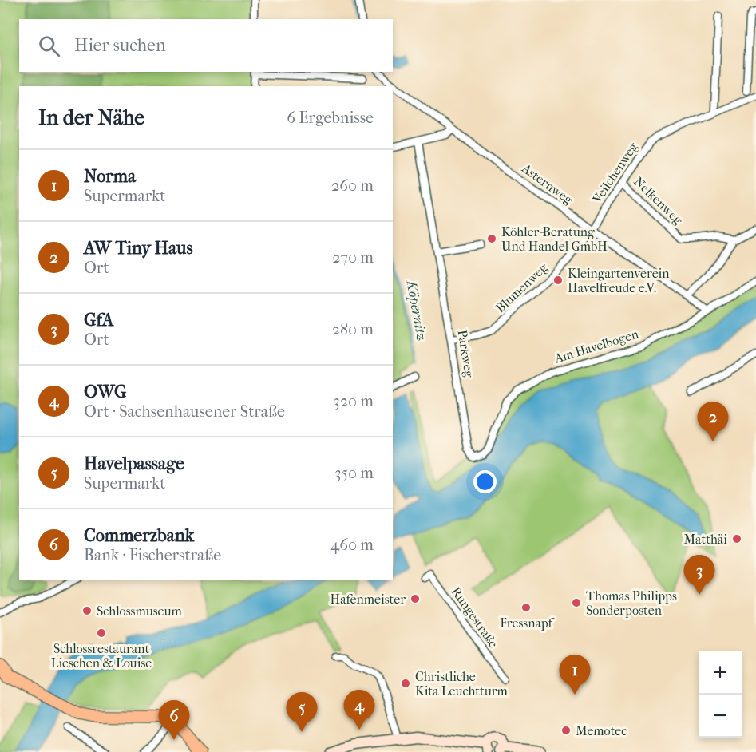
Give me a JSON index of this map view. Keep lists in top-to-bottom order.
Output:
{
  "streets": {
    "street": [
      "Veilchenweg",
      "Asternweg",
      "Nelkenweg",
      "Blumenweg",
      "Am Havelbogen",
      "Parkweg",
      "Rungestraße"
    ]
  },
  "crossings": [
    ["Veilchenweg", "Asternweg"],
    ["Veilchenweg", "Nelkenweg"],
    ["Veilchenweg", "Blumenweg"],
    ["Asternweg", "Blumenweg"],
    ["Asternweg", "Am Havelbogen"],
    ["Blumenweg", "Parkweg"],
    ["Am Havelbogen", "Parkweg"]
  ],
  "water": ["Köpernitz"],
  "places": [
    "Köhler-Beratung Und Handel GmbH",
    "Kleingartenverein Havelfreude e.V.",
    "Matthäi",
    "Hafenmeister",
    "Thomas Philipps Sonderposten",
    "Fressnapf",
    "Schlossmuseum",
    "Schlossrestaurant Lieschen & Louise",
    "Christliche Kita Leuchtturm",
    "Memotec"
  ],
  "page": {
    "search": "Hier suchen",
    "heading": ["In der Nähe", "6 Ergebnisse"],
    "list": [
      {
        "mark": "1",
        "name": "Norma",
        "note": "Supermarkt",
        "value": "260 m"
      },
      {
        "mark": "2",
        "name": "AW Tiny Haus",
        "note": "Ort",
        "value": "270 m"
      },
      {
        "mark": "3",
        "name": "GfA",
        "note": "Ort",
        "value": "280 m"
      },
      {
        "mark": "4",
        "name": "OWG",
        "note": "Ort · Sachsenhausener Straße",
        "value": "320 m"
      },
      {
        "mark": "5",
        "name": "Havelpassage",
        "note": "Supermarkt",
        "value": "350 m"
      },
      {
        "mark": "6",
        "name": "Commerzbank",
        "note": "Bank · Fischerstraße",
        "value": "460 m"
      }
    ],
    "pins": [
      "2",
      "3",
      "1",
      "4",
      "5",
      "6"
    ],
    "map_buttons": ["+", "−"]
  }
}
